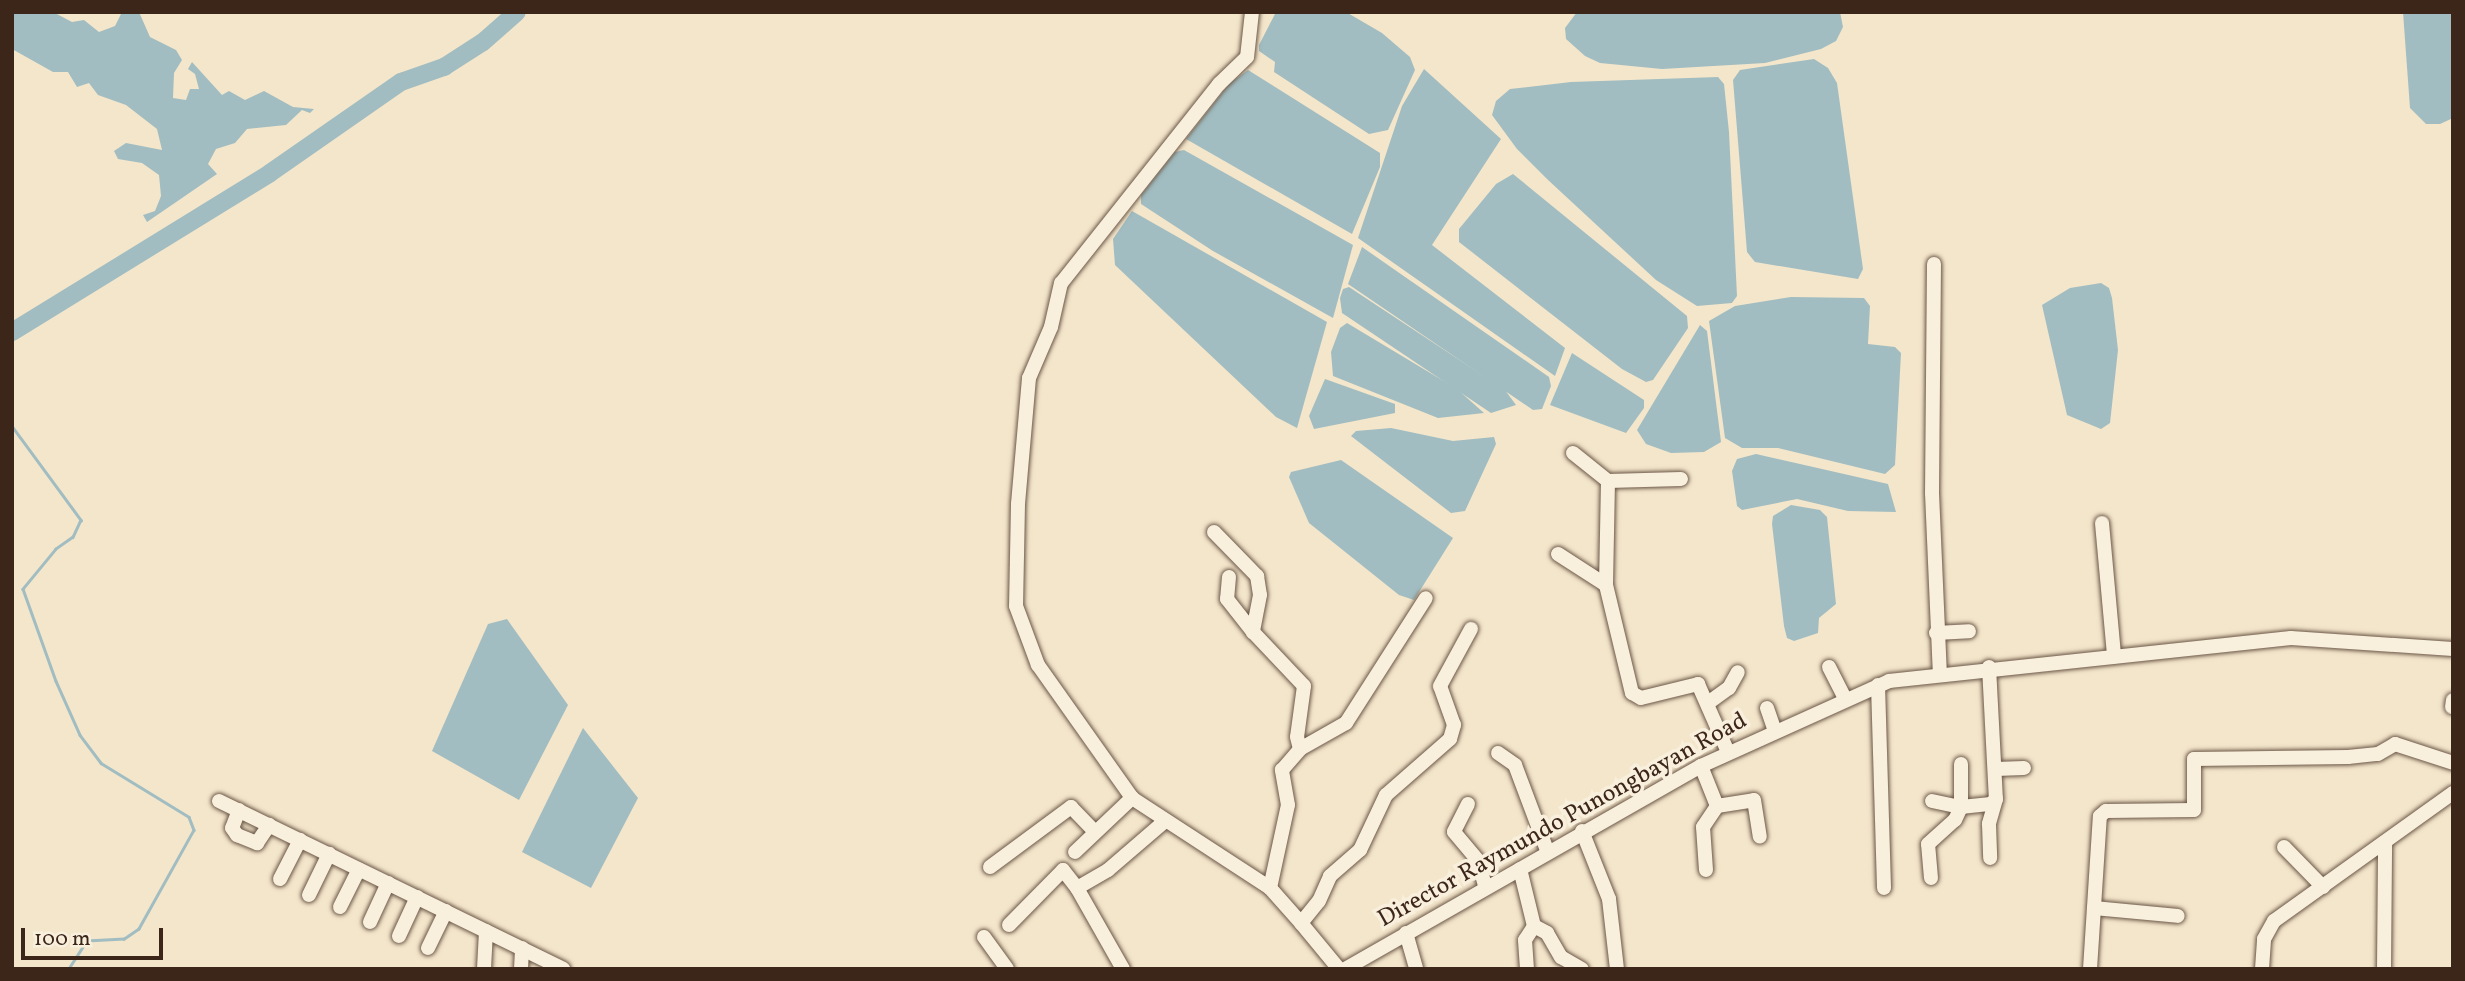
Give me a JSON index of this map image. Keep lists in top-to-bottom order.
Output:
{
  "streets": {
    "street": ["Director Raymundo Punongbayan Road"]
  },
  "scale_bar": "100 m"
}
